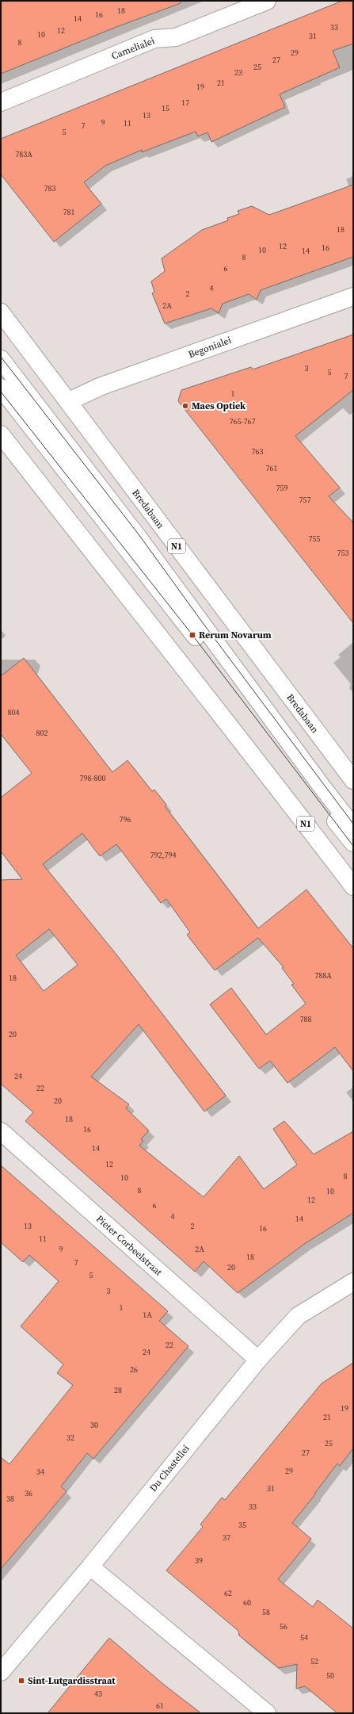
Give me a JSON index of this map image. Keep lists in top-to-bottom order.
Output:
{
  "streets": {
    "street": [
      "Camelialei",
      "Begonialei",
      "Bredabaan",
      "N1",
      "Pieter Corbeelstraat",
      "Du Chastellei"
    ]
  },
  "crossings": [
    ["Begonialei", "Bredabaan"],
    ["Pieter Corbeelstraat", "Du Chastellei"]
  ],
  "places": {
    "other": ["Maes Optiek"],
    "transit": ["Rerum Novarum", "Sint-Lutgardisstraat"]
  },
  "house_numbers": [
    "18",
    "16",
    "14",
    "33",
    "12",
    "10",
    "31",
    "8",
    "29",
    "27",
    "25",
    "23",
    "21",
    "19",
    "17",
    "15",
    "13",
    "9",
    "11",
    "7",
    "5",
    "783A",
    "783",
    "781",
    "18",
    "12",
    "16",
    "10",
    "14",
    "8",
    "6",
    "4",
    "2",
    "2A",
    "3",
    "5",
    "7",
    "1",
    "765-767",
    "763",
    "761",
    "759",
    "757",
    "755",
    "753",
    "804",
    "802",
    "798-800",
    "796",
    "792,794",
    "788A",
    "18",
    "788",
    "20",
    "24",
    "22",
    "20",
    "18",
    "16",
    "14",
    "12",
    "8",
    "10",
    "8",
    "10",
    "12",
    "6",
    "4",
    "14",
    "13",
    "2",
    "16",
    "11",
    "9",
    "2A",
    "18",
    "7",
    "20",
    "5",
    "3",
    "1",
    "1A",
    "22",
    "24",
    "26",
    "28",
    "19",
    "21",
    "30",
    "32",
    "25",
    "27",
    "29",
    "34",
    "31",
    "36",
    "38",
    "33",
    "35",
    "37",
    "39",
    "62",
    "60",
    "58",
    "56",
    "54",
    "52",
    "50",
    "43",
    "61"
  ]
}
